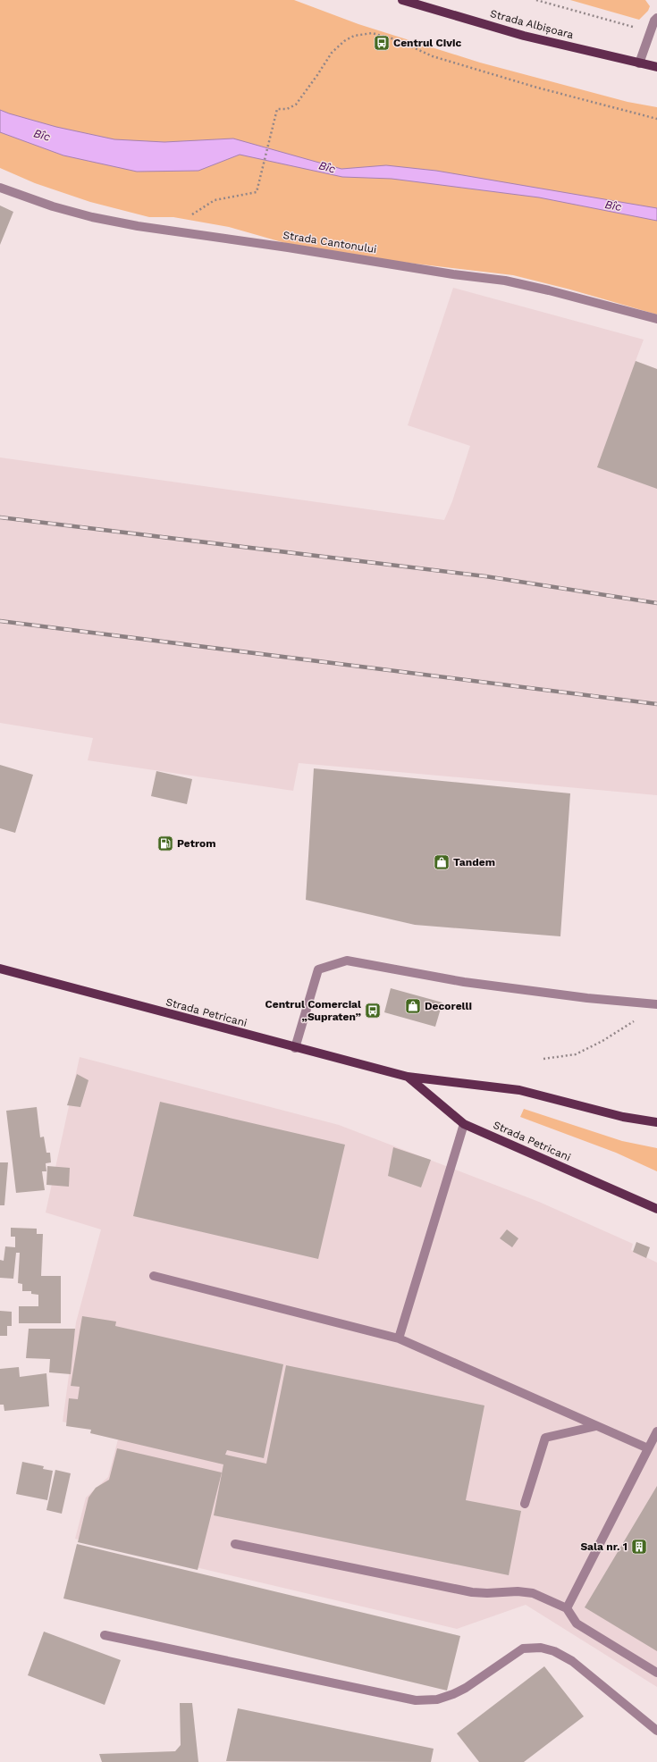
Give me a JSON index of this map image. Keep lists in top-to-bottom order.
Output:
{
  "streets": {
    "main road": ["Strada Albișoara", "Strada Petricani"],
    "street": ["Strada Cantonului"]
  },
  "water": ["Bîc"],
  "places": {
    "bus stop": ["Centrul Civic", "Centrul Comercial „Supraten”"],
    "fuel station": ["Petrom"],
    "shop": ["Tandem", "Decorelli"],
    "building": ["Sala nr. 1"]
  }
}
